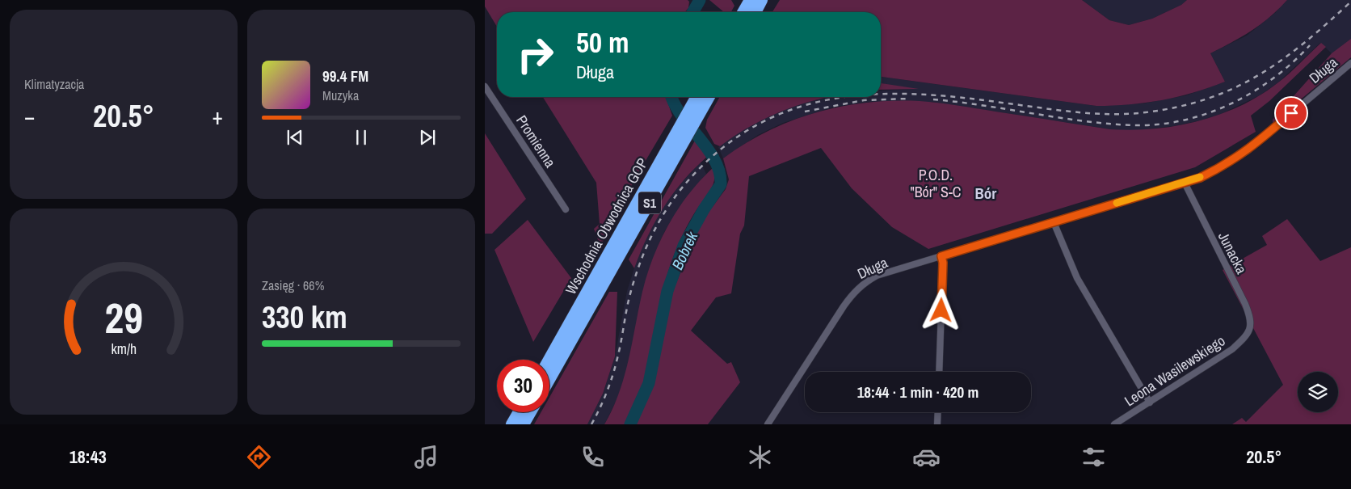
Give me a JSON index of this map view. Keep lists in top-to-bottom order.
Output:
{
  "streets": {
    "highway": ["S1", "Wschodnia Obwodnica GOP"],
    "street": [
      "Długa",
      "Promienna",
      "Junacka",
      "Leona Wasilewskiego"
    ]
  },
  "crossings": [
    ["Długa", "Junacka"],
    ["Junacka", "Leona Wasilewskiego"]
  ],
  "districts": ["Bór"],
  "water": ["Bobrek"],
  "parks": ["P.O.D. \"Bór\" S-C"],
  "page": {
    "tile": [
      "Klimatyzacja",
      ["Zasięg · 66%", "330 km"]
    ],
    "turn": ["50 m", "Długa"],
    "song": ["99.4 FM", "Muzyka"],
    "heat": ["−", "20.5°", "+"],
    "limit": "30",
    "trip": "18:44 · 1 min · 420 m",
    "tabs": ["18:43", "20.5°"],
    "gauge": ["29", "km/h"]
  }
}
